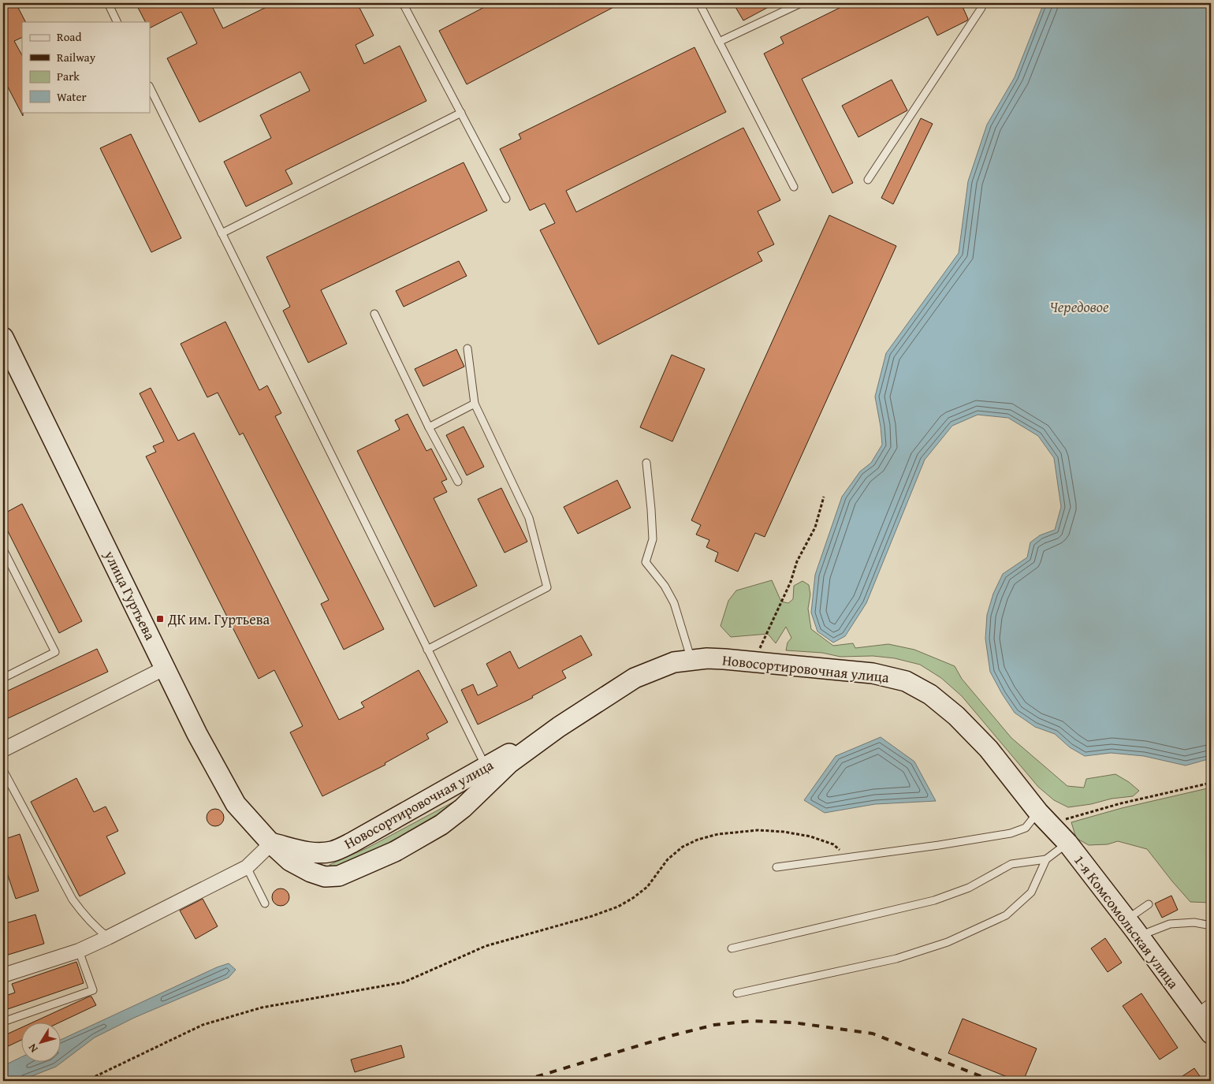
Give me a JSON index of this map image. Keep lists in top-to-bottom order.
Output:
{
  "streets": {
    "main road": ["улица Гуртьева", "Новосортировочная улица", "1-я Комсомольская улица"]
  },
  "crossings": [
    ["улица Гуртьева", "Новосортировочная улица"],
    ["Новосортировочная улица", "1-я Комсомольская улица"]
  ],
  "water": ["Чередовое"],
  "places": {
    "transit": ["ДК им. Гуртьева"]
  },
  "legend": [
    "Road",
    "Railway",
    "Park",
    "Water"
  ],
  "north": "bottom left"
}
